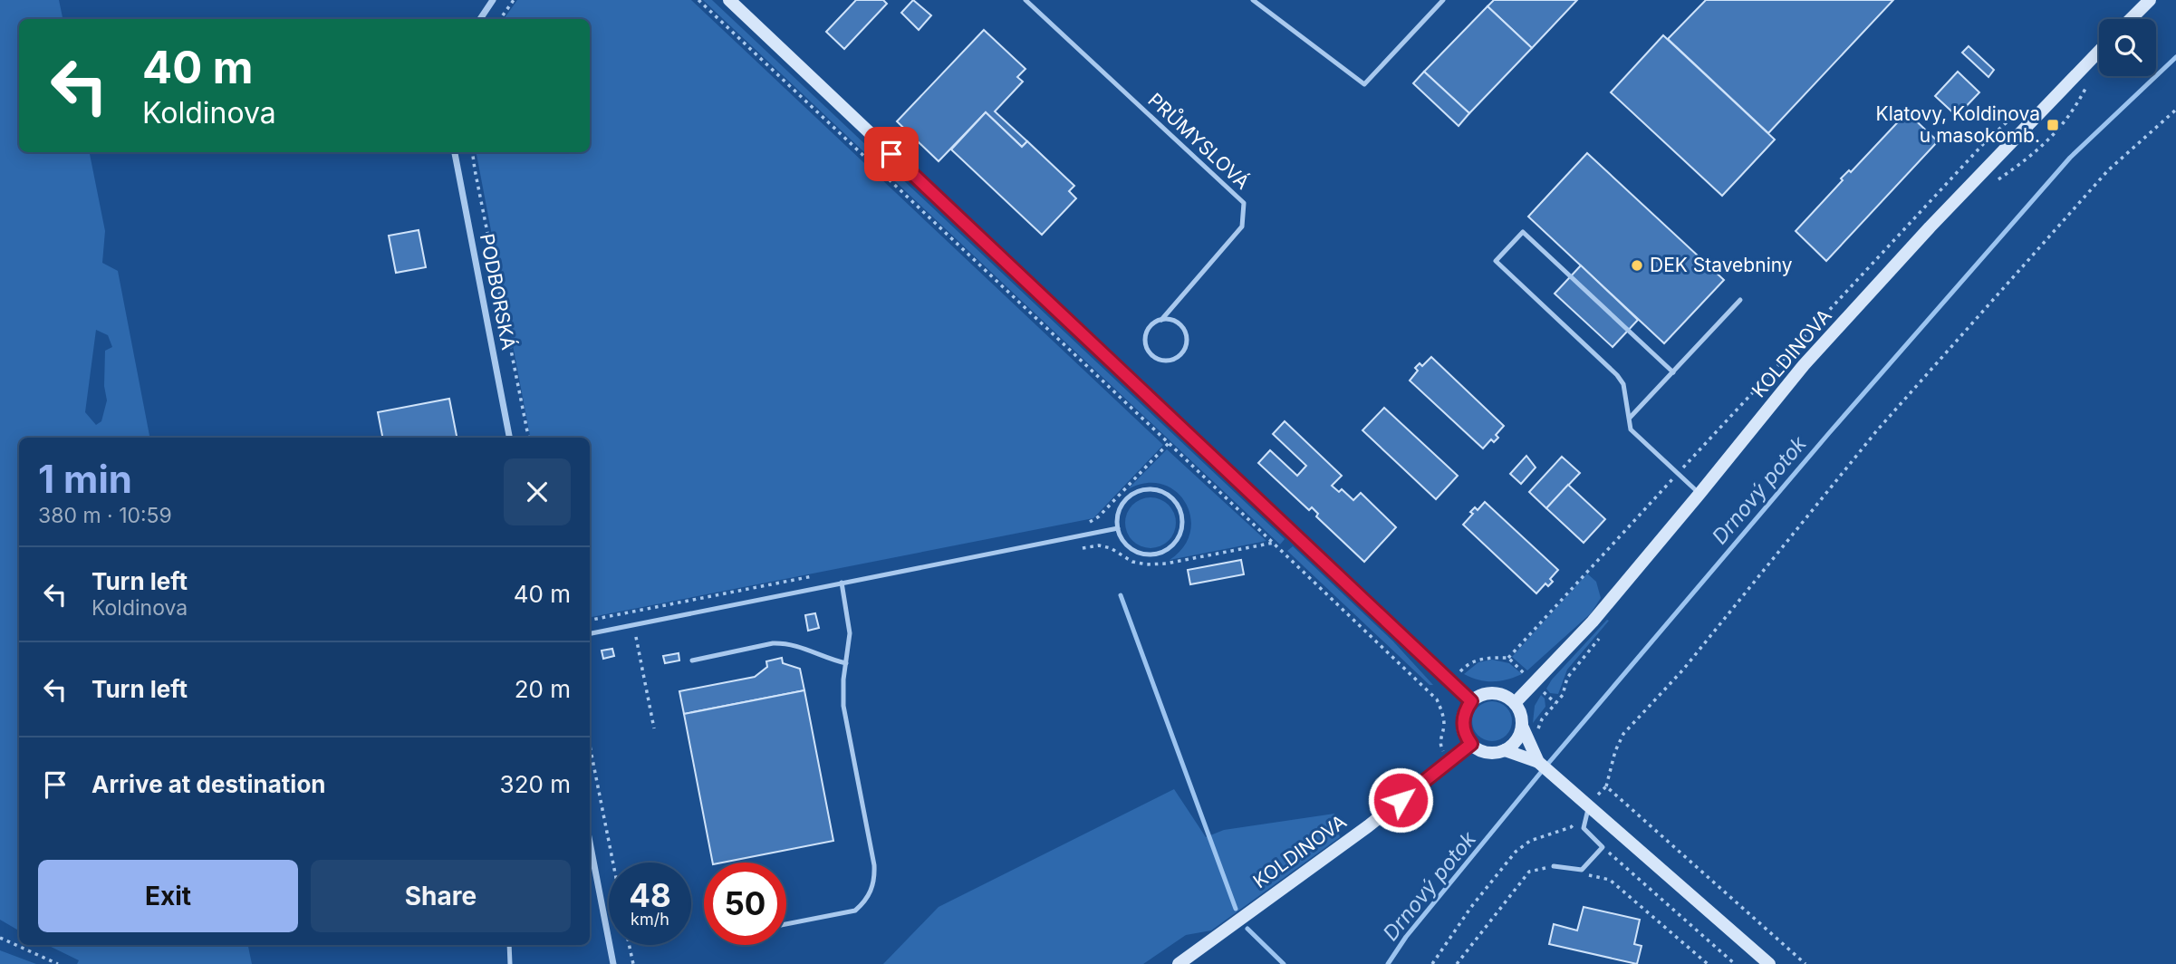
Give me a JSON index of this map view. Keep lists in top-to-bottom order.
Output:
{
  "streets": {
    "main road": ["KOLDINOVA"],
    "street": ["PODBORSKÁ"],
    "lane": ["PRŮMYSLOVÁ"]
  },
  "water": ["Drnový potok"],
  "places": {
    "transit": ["Klatovy, Koldinova u masokomb."],
    "other": ["DEK Stavebniny"]
  },
  "page": {
    "turn": ["40 m", "Koldinova"],
    "heading": ["1 min", "380 m · 10:59"],
    "list": [
      {
        "name": "Turn left",
        "note": "Koldinova",
        "value": "40 m"
      },
      {
        "name": "Turn left",
        "value": "20 m"
      },
      {
        "name": "Arrive at destination",
        "value": "320 m"
      }
    ],
    "buttons": ["Exit", "Share"],
    "speed": "48 km/h",
    "limit": "50"
  }
}
